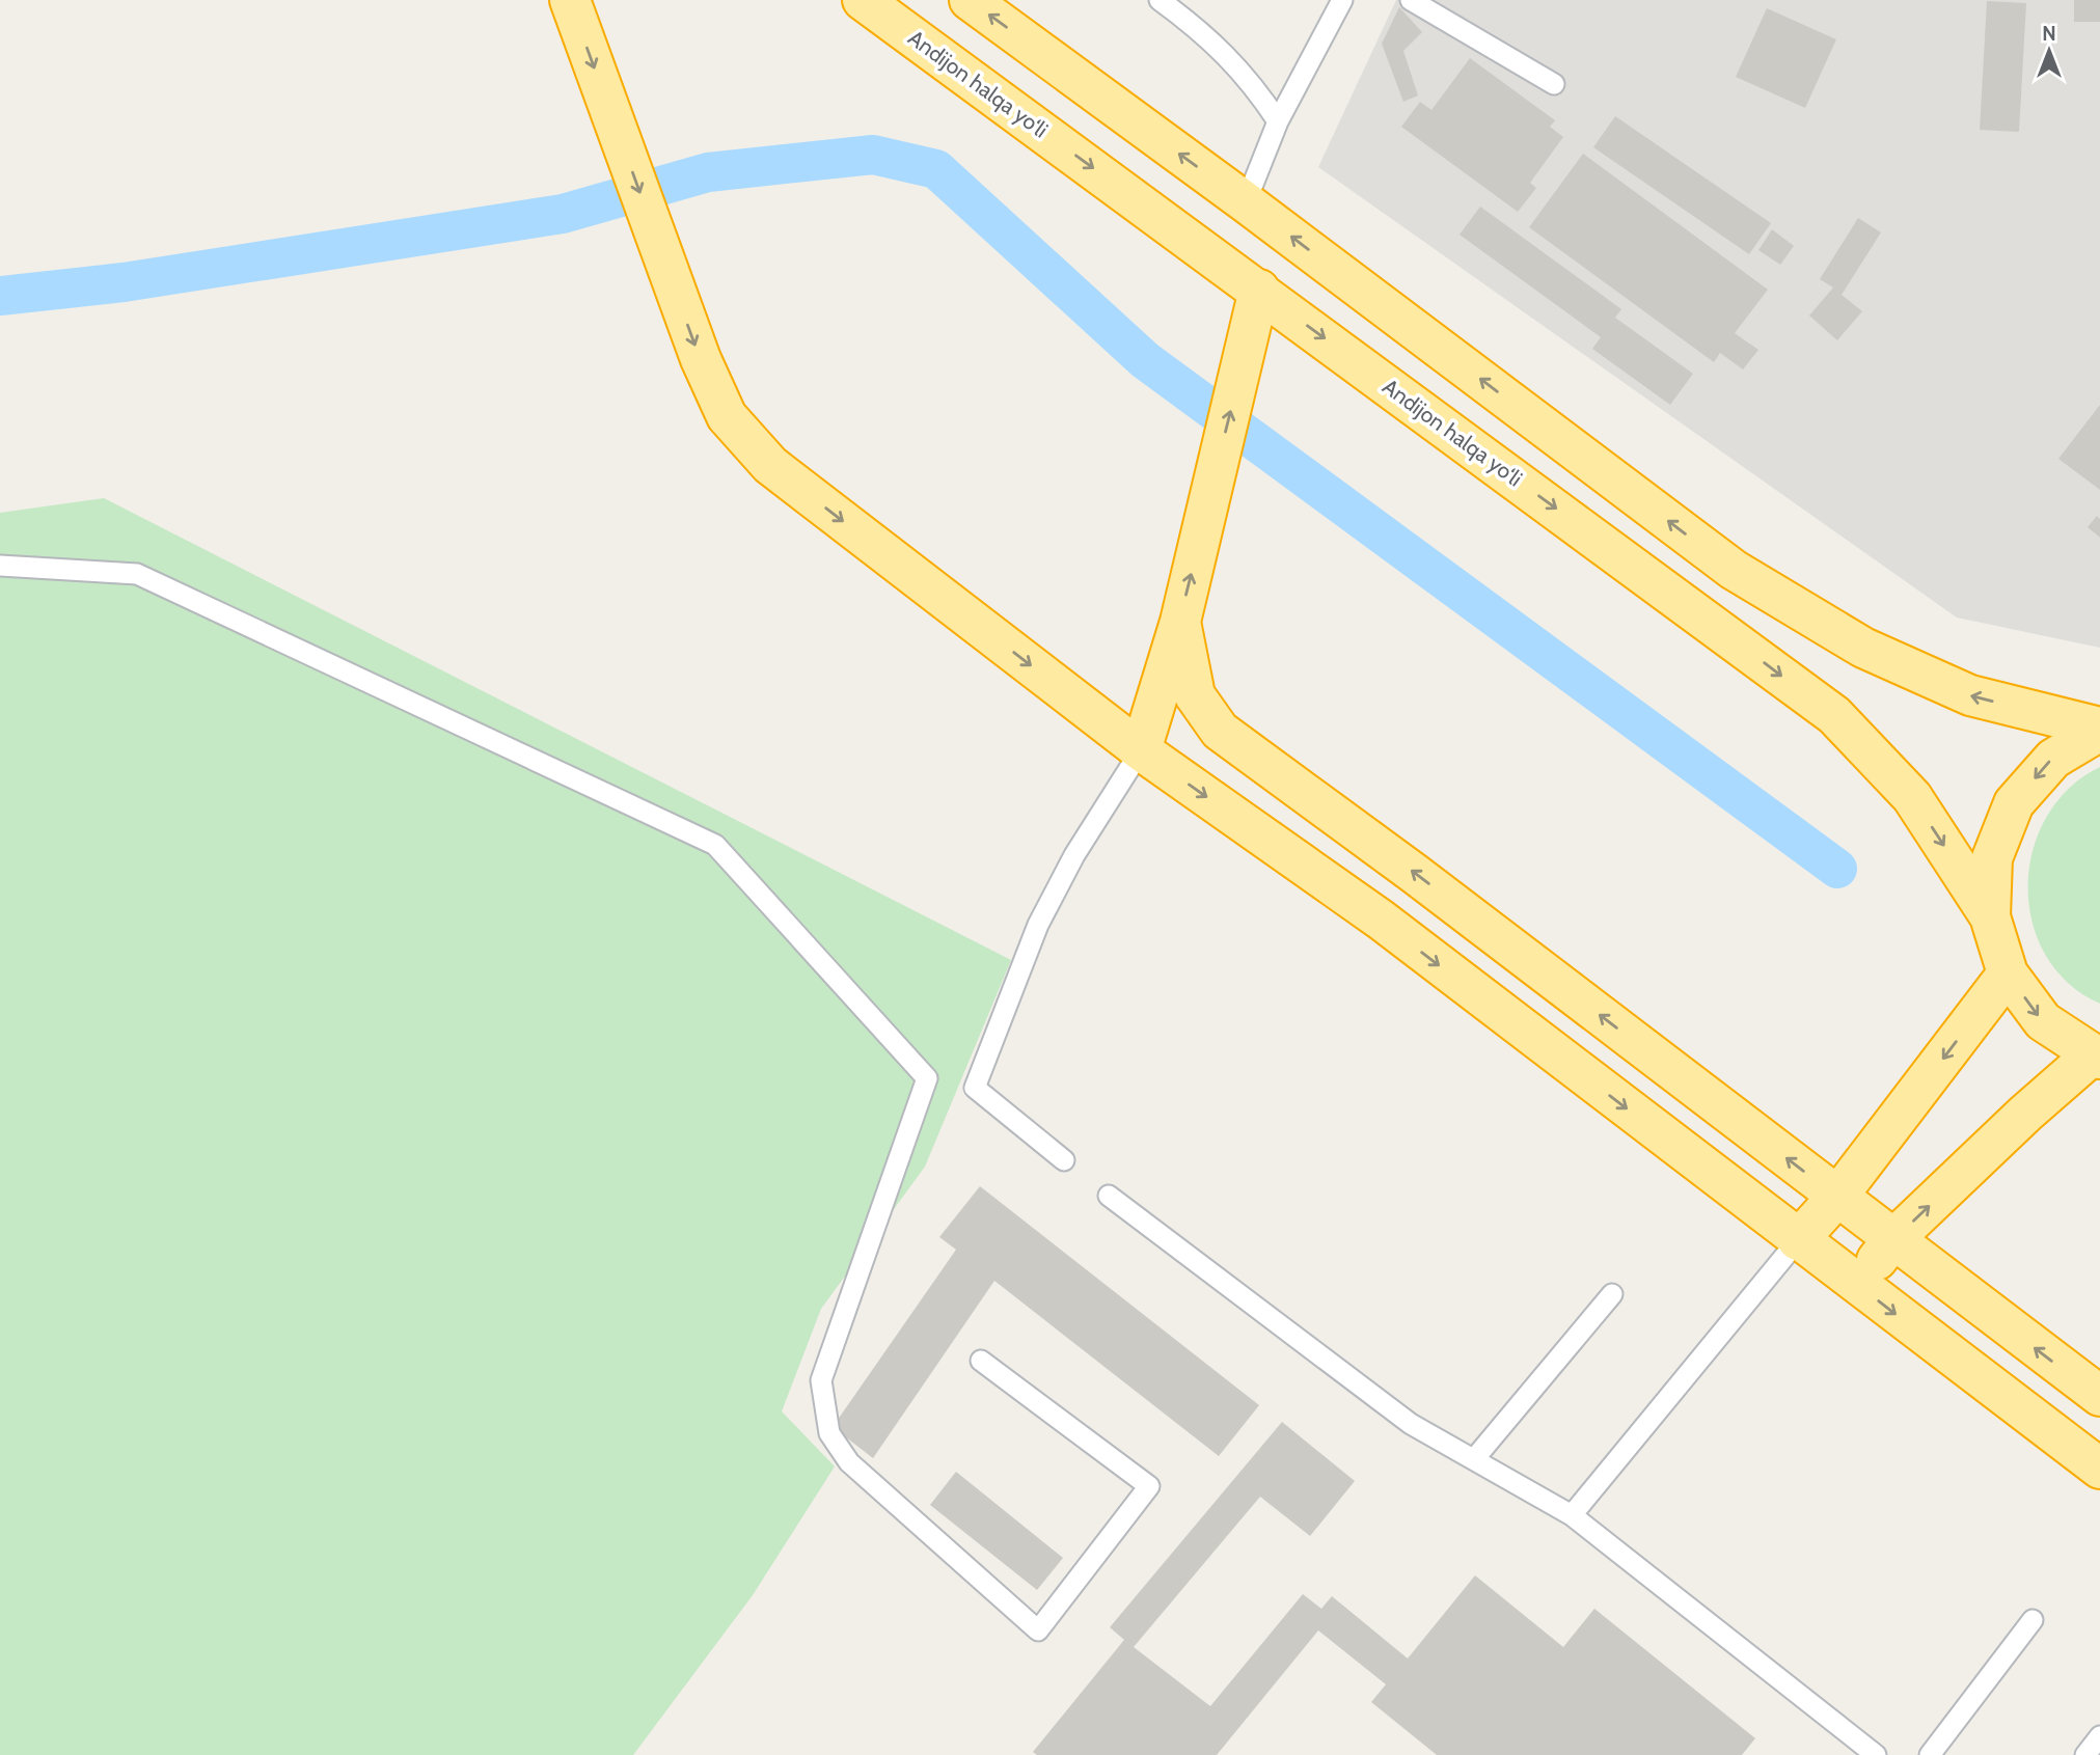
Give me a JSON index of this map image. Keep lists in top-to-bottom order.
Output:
{
  "streets": {
    "highway": ["Andijon halqa yo‘li"]
  },
  "north": "top"
}
